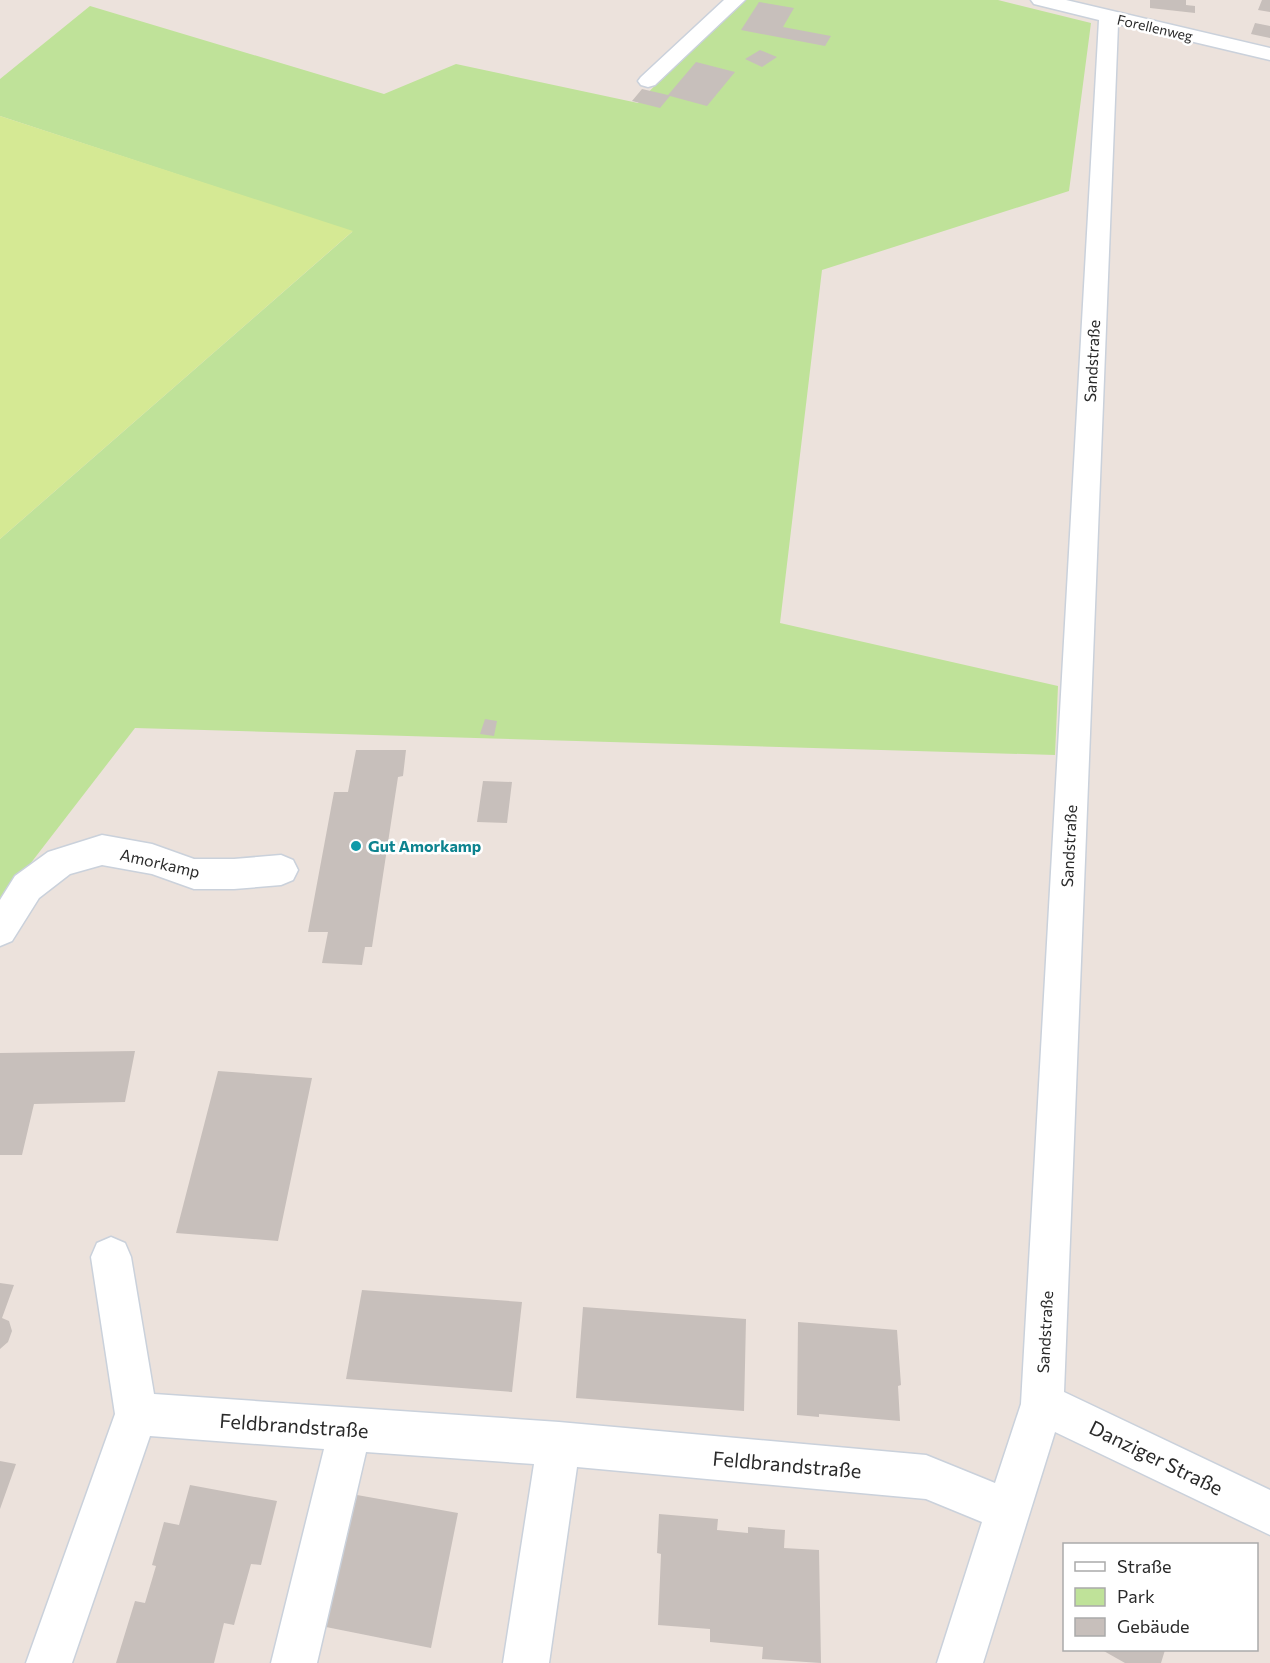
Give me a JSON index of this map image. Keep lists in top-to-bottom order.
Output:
{
  "streets": {
    "street": [
      "Forellenweg",
      "Sandstraße",
      "Amorkamp",
      "Feldbrandstraße",
      "Danziger Straße"
    ]
  },
  "crossings": [
    ["Forellenweg", "Sandstraße"],
    ["Sandstraße", "Feldbrandstraße"],
    ["Sandstraße", "Danziger Straße"]
  ],
  "places": ["Gut Amorkamp"],
  "legend": ["Straße", "Park", "Gebäude"]
}
